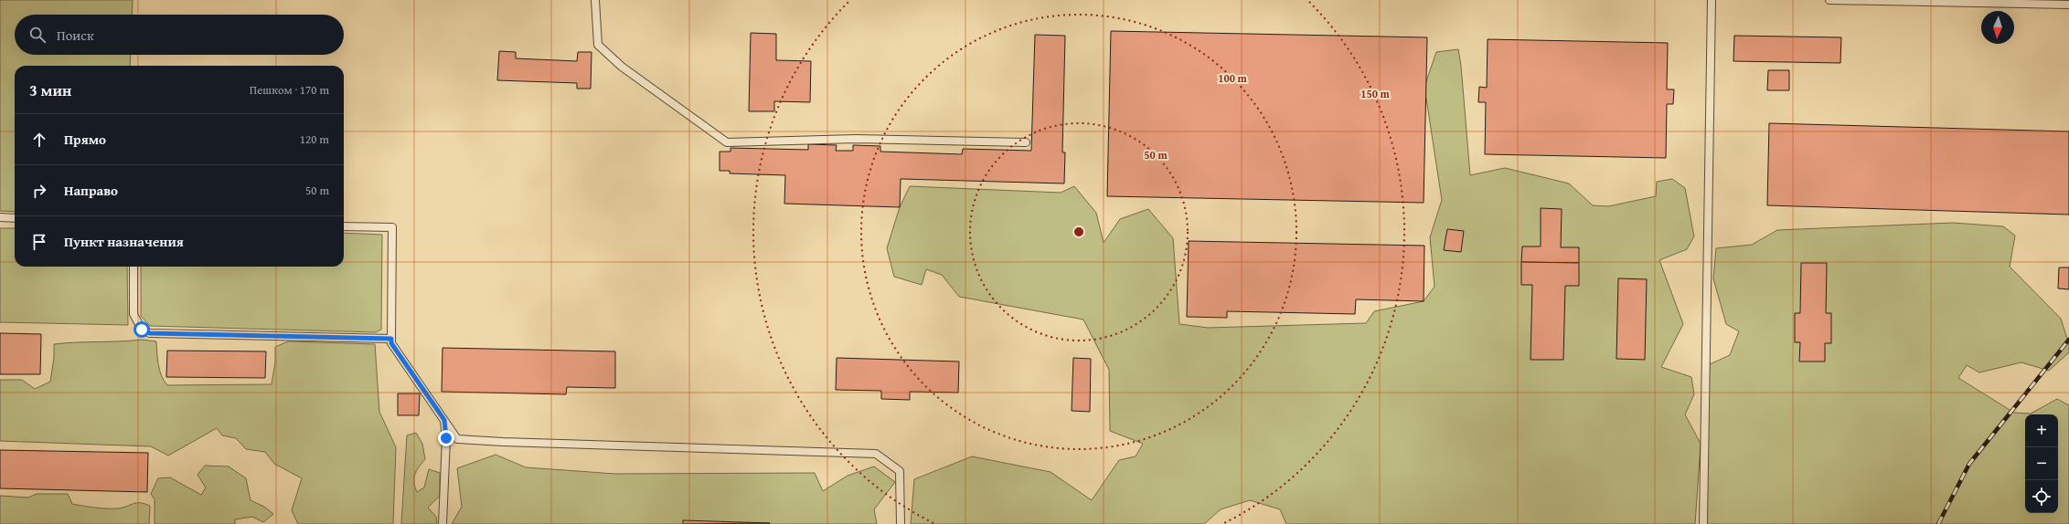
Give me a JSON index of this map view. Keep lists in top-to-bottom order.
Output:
{
  "north": "bottom",
  "page": {
    "search": "Поиск",
    "heading": ["3 мин", "Пешком · 170 m"],
    "list": [
      ["Прямо", "120 m"],
      ["Направо", "50 m"],
      "Пункт назначения"
    ],
    "map_buttons": ["+", "−"]
  },
  "rings": ["100 m", "150 m", "50 m"]
}
